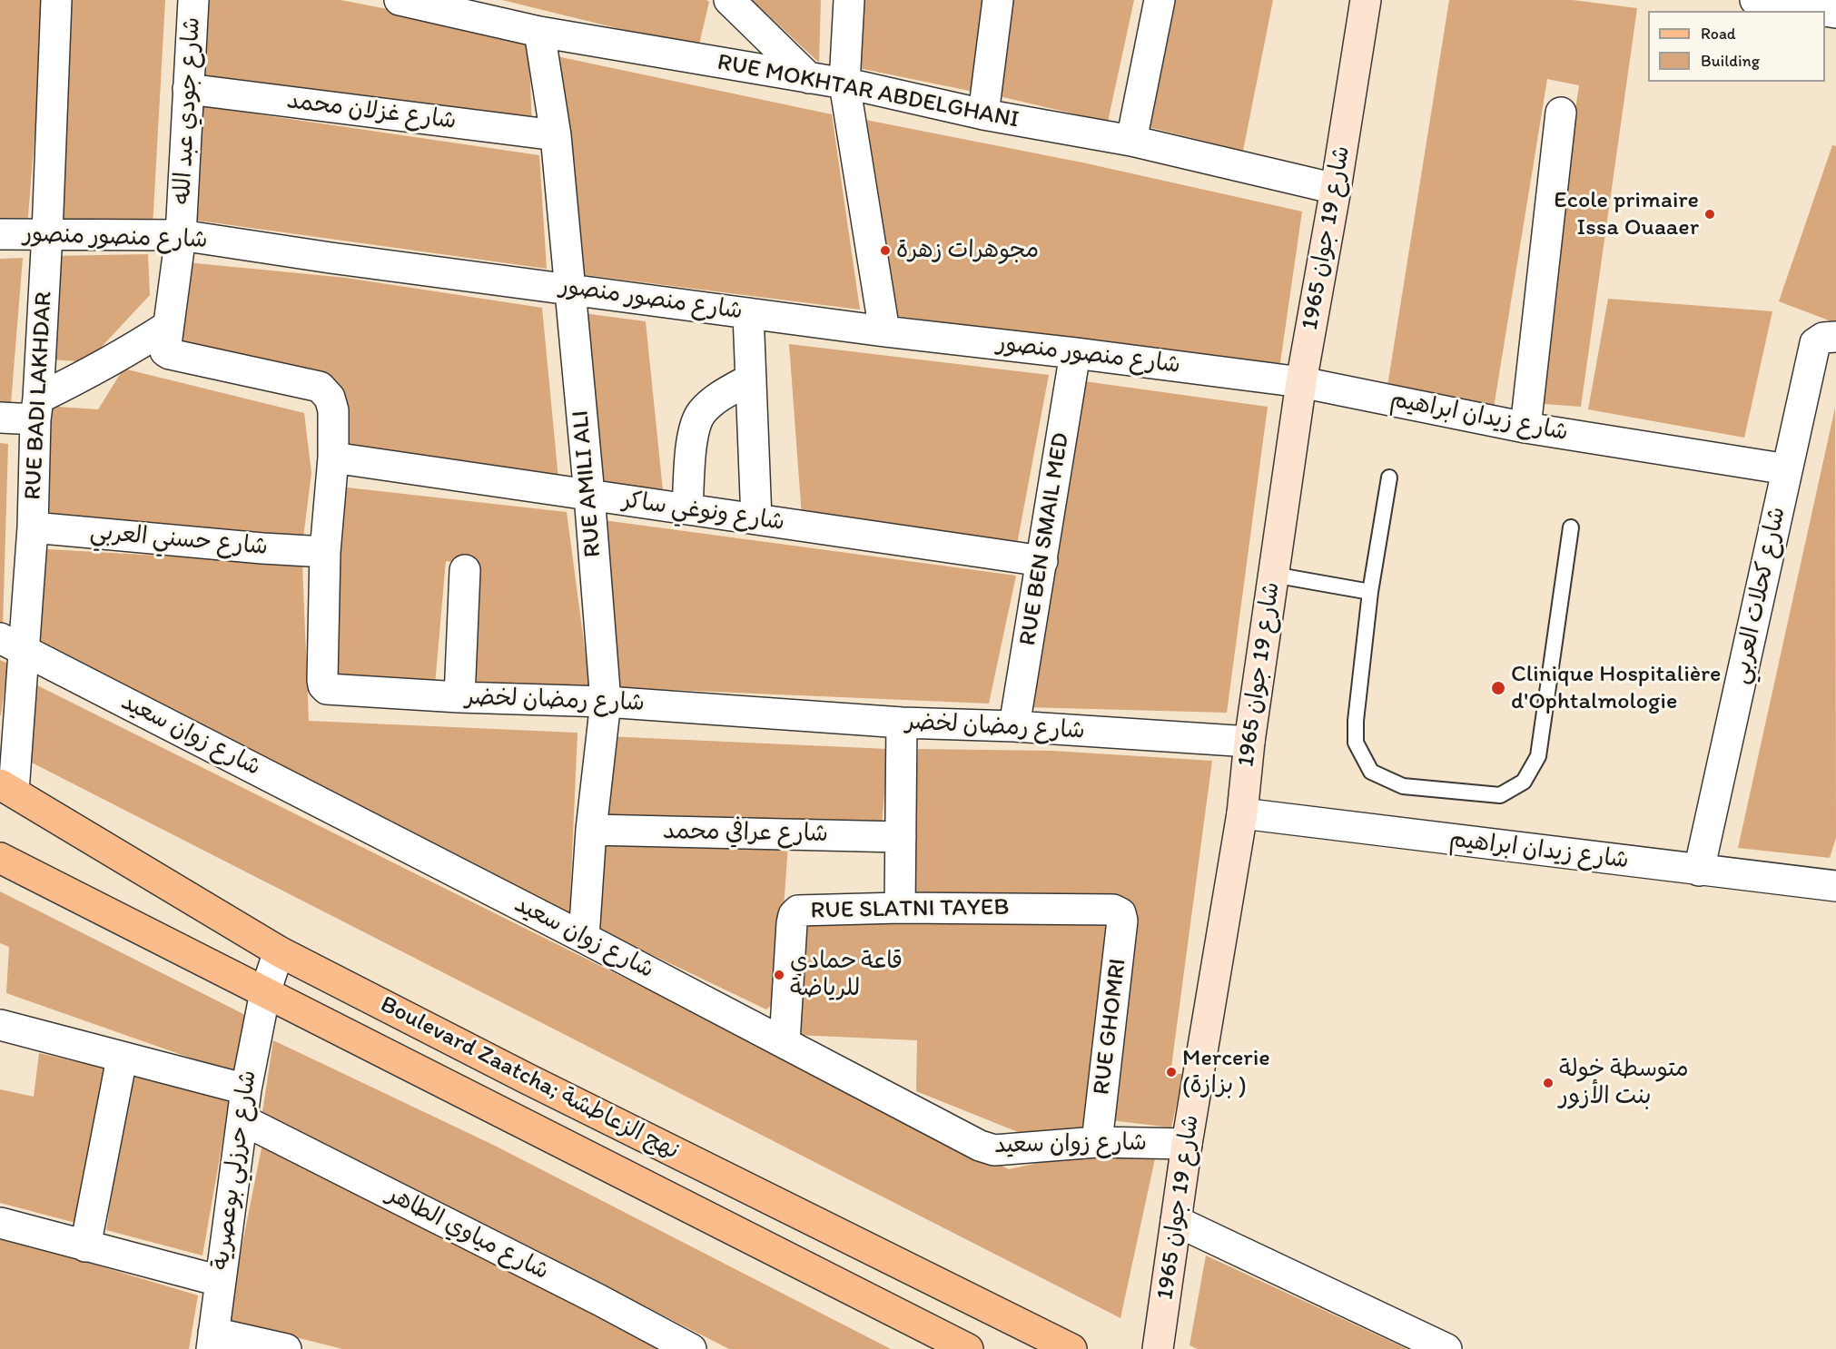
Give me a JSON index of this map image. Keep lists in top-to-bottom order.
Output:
{
  "streets": {
    "main road": ["Boulevard Zaatcha; نهج الزعاطشة"],
    "street": [
      "RUE MOKHTAR ABDELGHANI",
      "شارع جودي عبد الله",
      "شارع غزلان محمد",
      "شارع منصور منصور",
      "شارع 19 جوان 1965",
      "RUE BADI LAKHDAR",
      "شارع زيدان ابراهيم",
      "RUE AMILI ALI",
      "شارع ونوغي ساكر",
      "RUE BEN SMAIL MED",
      "شارع حسني العربي",
      "شارع كحلات العربي",
      "شارع رمضان لخضر",
      "شارع زوان سعيد",
      "شارع عرافي محمد",
      "RUE SLATNI TAYEB",
      "RUE GHOMRI",
      "شارع حرزلي بوعصرية",
      "شارع مياوي الطاهر"
    ]
  },
  "crossings": [
    ["RUE MOKHTAR ABDELGHANI", "شارع 19 جوان 1965"],
    ["RUE MOKHTAR ABDELGHANI", "RUE AMILI ALI"],
    ["شارع جودي عبد الله", "شارع غزلان محمد"],
    ["شارع جودي عبد الله", "شارع منصور منصور"],
    ["شارع جودي عبد الله", "شارع رمضان لخضر"],
    ["شارع غزلان محمد", "RUE AMILI ALI"],
    ["شارع منصور منصور", "شارع 19 جوان 1965"],
    ["شارع منصور منصور", "RUE BADI LAKHDAR"],
    ["شارع منصور منصور", "شارع زيدان ابراهيم"],
    ["شارع منصور منصور", "RUE AMILI ALI"],
    ["شارع منصور منصور", "RUE BEN SMAIL MED"],
    ["شارع 19 جوان 1965", "شارع زيدان ابراهيم"],
    ["شارع 19 جوان 1965", "شارع رمضان لخضر"],
    ["شارع 19 جوان 1965", "شارع زوان سعيد"],
    ["RUE BADI LAKHDAR", "شارع حسني العربي"],
    ["RUE BADI LAKHDAR", "شارع زوان سعيد"],
    ["RUE BADI LAKHDAR", "Boulevard Zaatcha; نهج الزعاطشة"],
    ["شارع زيدان ابراهيم", "شارع كحلات العربي"],
    ["RUE AMILI ALI", "شارع ونوغي ساكر"],
    ["RUE AMILI ALI", "شارع رمضان لخضر"],
    ["RUE AMILI ALI", "شارع زوان سعيد"],
    ["RUE AMILI ALI", "شارع عرافي محمد"],
    ["شارع ونوغي ساكر", "RUE BEN SMAIL MED"],
    ["شارع ونوغي ساكر", "شارع رمضان لخضر"],
    ["RUE BEN SMAIL MED", "شارع رمضان لخضر"],
    ["شارع حسني العربي", "شارع رمضان لخضر"],
    ["شارع زوان سعيد", "RUE SLATNI TAYEB"],
    ["شارع زوان سعيد", "RUE GHOMRI"],
    ["RUE SLATNI TAYEB", "RUE GHOMRI"],
    ["Boulevard Zaatcha; نهج الزعاطشة", "شارع حرزلي بوعصرية"],
    ["شارع حرزلي بوعصرية", "شارع مياوي الطاهر"]
  ],
  "places": [
    "Ecole primaire Issa Ouaaer",
    "مجوهرات زهرة",
    "Clinique Hospitalière d'Ophtalmologie",
    "قاعة حمادي للرياضة",
    "Mercerie (بزازة )",
    "متوسطة خولة بنت الأزور"
  ],
  "legend": ["Road", "Building"]
}
